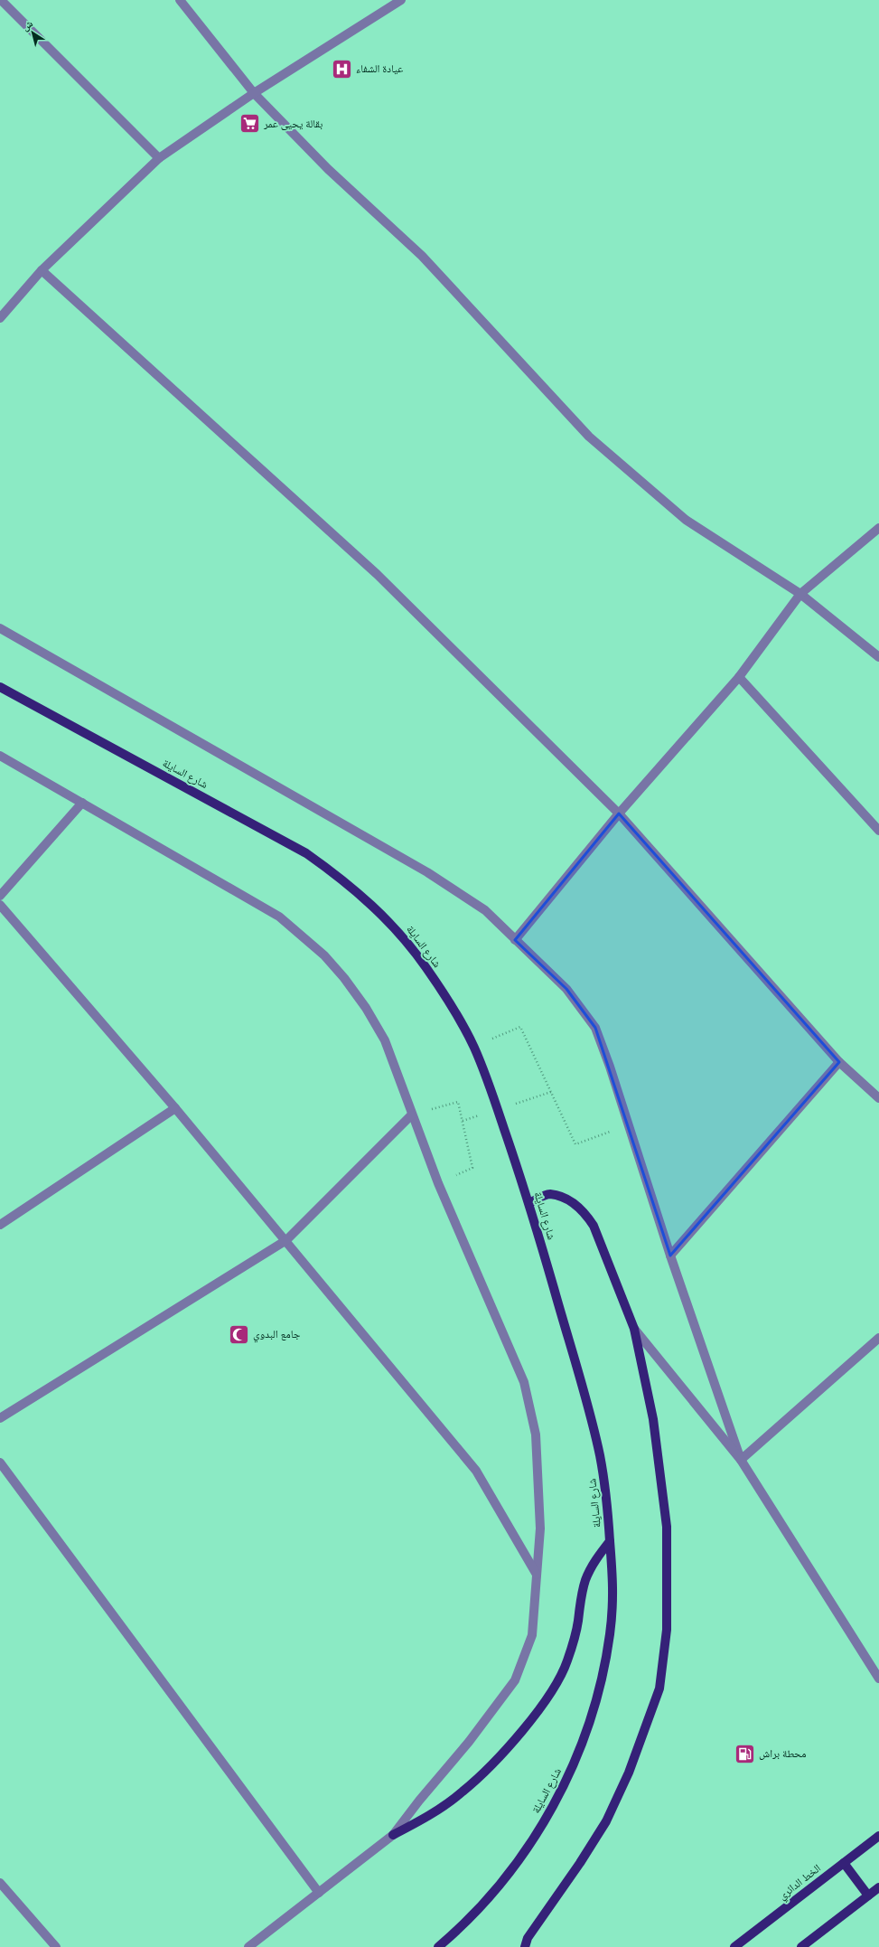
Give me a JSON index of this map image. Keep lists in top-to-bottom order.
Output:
{
  "streets": {
    "main road": ["شارع السايلة", "الخط الدائري"]
  },
  "places": {
    "hospital": ["عيادة الشفاء"],
    "supermarket": ["بقالة يحيى عمر"],
    "mosque": ["جامع البدوي"],
    "fuel station": ["محطة براش"]
  },
  "north": "top left"
}
